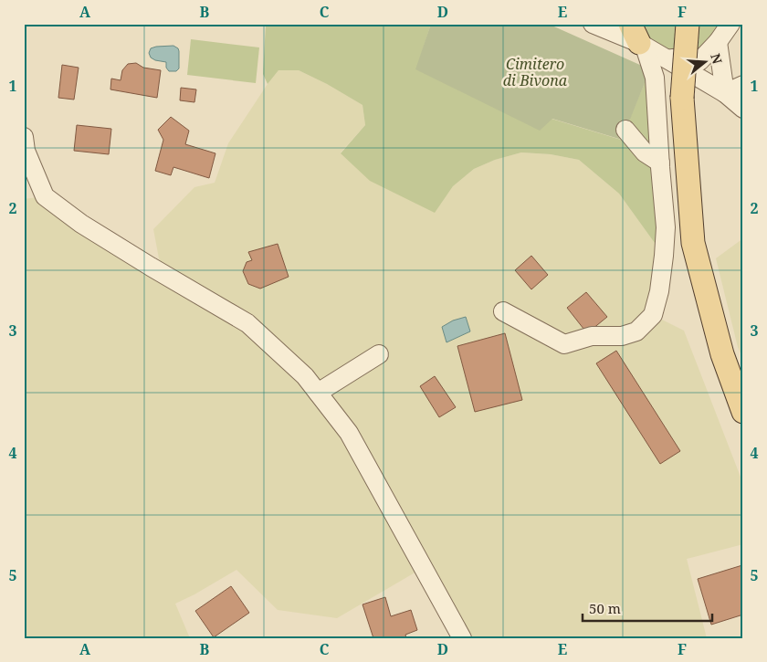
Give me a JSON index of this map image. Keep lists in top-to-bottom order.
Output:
{
  "parks": ["Cimitero di Bivona"],
  "scale_bar": "50 m",
  "north": "right",
  "grid": {
    "columns": [
      "A",
      "B",
      "C",
      "D",
      "E",
      "F"
    ],
    "rows": [
      "1",
      "2",
      "3",
      "4",
      "5"
    ]
  }
}
